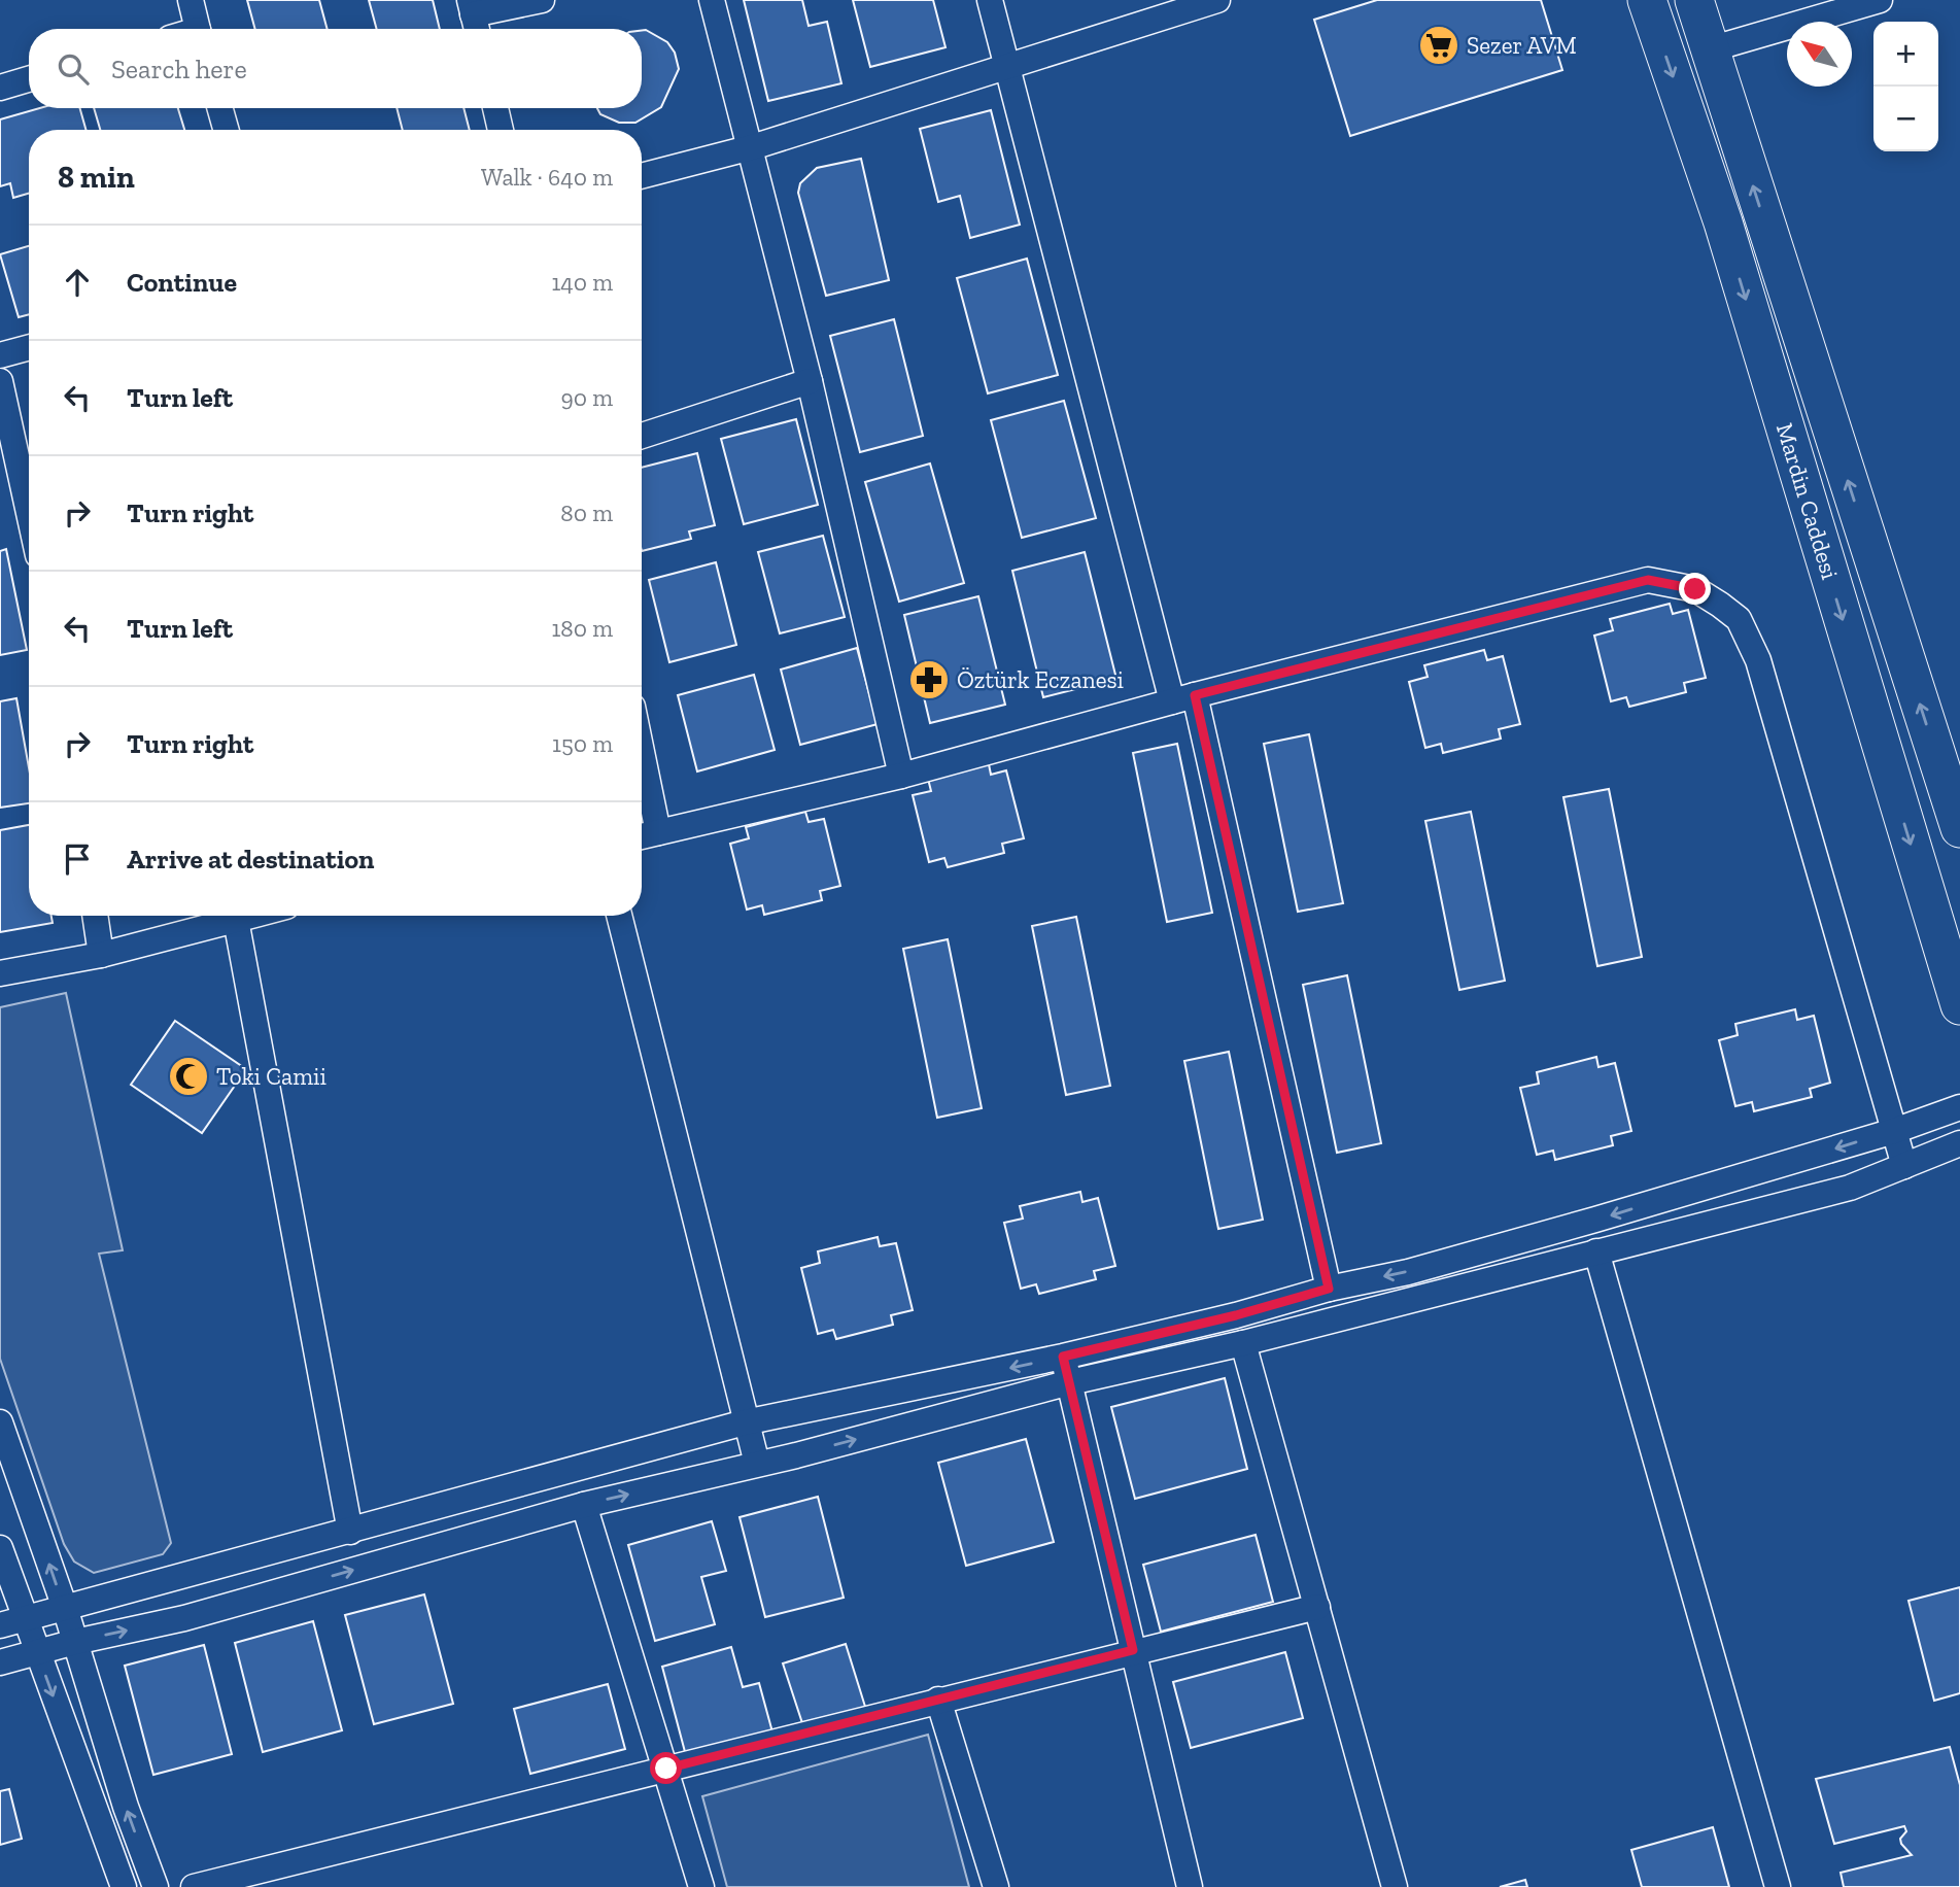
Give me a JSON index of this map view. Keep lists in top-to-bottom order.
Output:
{
  "streets": {
    "highway": ["Mardin Caddesi"]
  },
  "places": {
    "supermarket": ["Sezer AVM"],
    "pharmacy": ["Öztürk Eczanesi"],
    "mosque": ["Toki Camii"]
  },
  "north": "top left",
  "page": {
    "map_buttons": ["+", "−"],
    "search": "Search here",
    "heading": ["8 min", "Walk · 640 m"],
    "list": [
      ["Continue", "140 m"],
      ["Turn left", "90 m"],
      ["Turn right", "80 m"],
      ["Turn left", "180 m"],
      ["Turn right", "150 m"],
      "Arrive at destination"
    ]
  }
}
